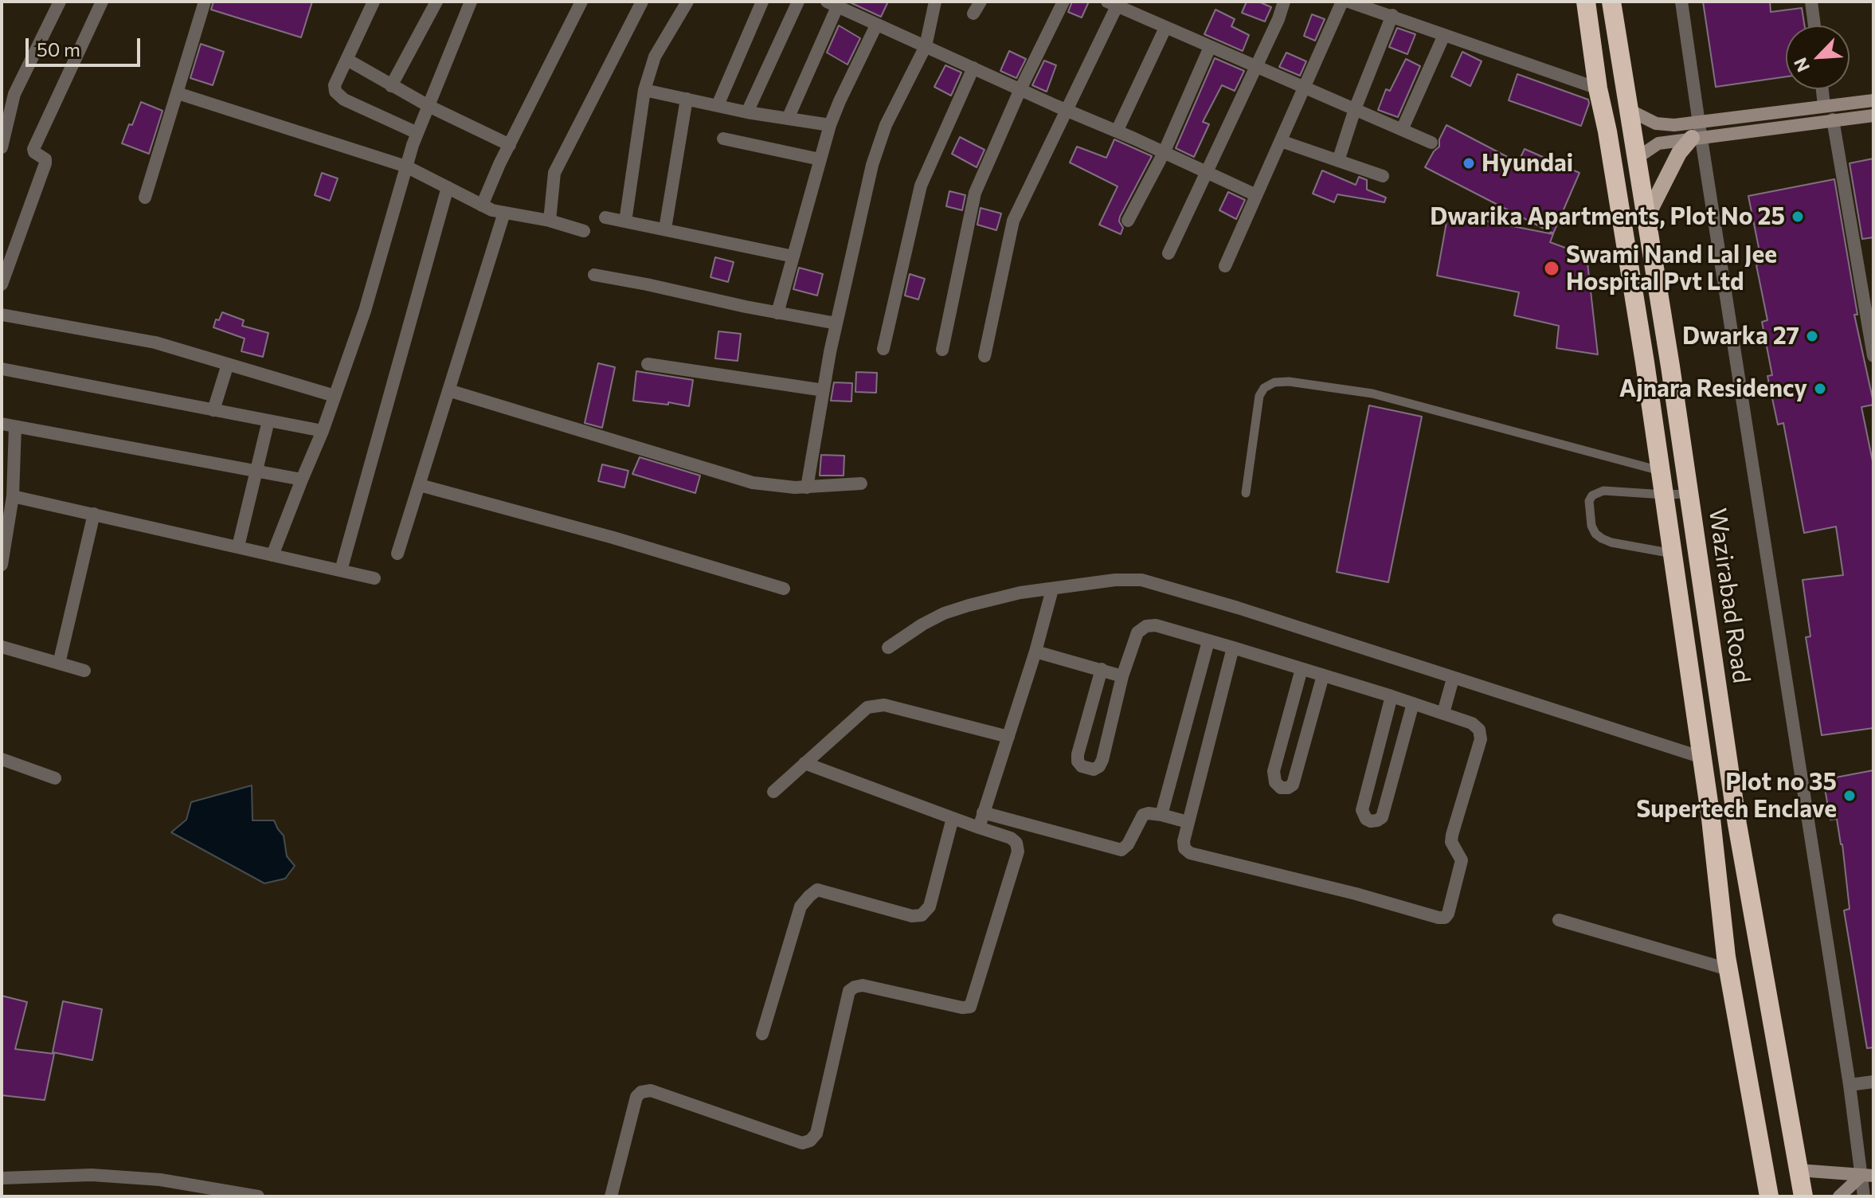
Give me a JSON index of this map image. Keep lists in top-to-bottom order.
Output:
{
  "streets": {
    "highway": ["Wazirabad Road"]
  },
  "places": [
    "Hyundai",
    "Dwarika Apartments, Plot No 25",
    "Swami Nand Lal Jee Hospital Pvt Ltd",
    "Dwarka 27",
    "Ajnara Residency",
    "Plot no 35 Supertech Enclave"
  ],
  "scale_bar": "50 m",
  "north": "bottom left"
}
